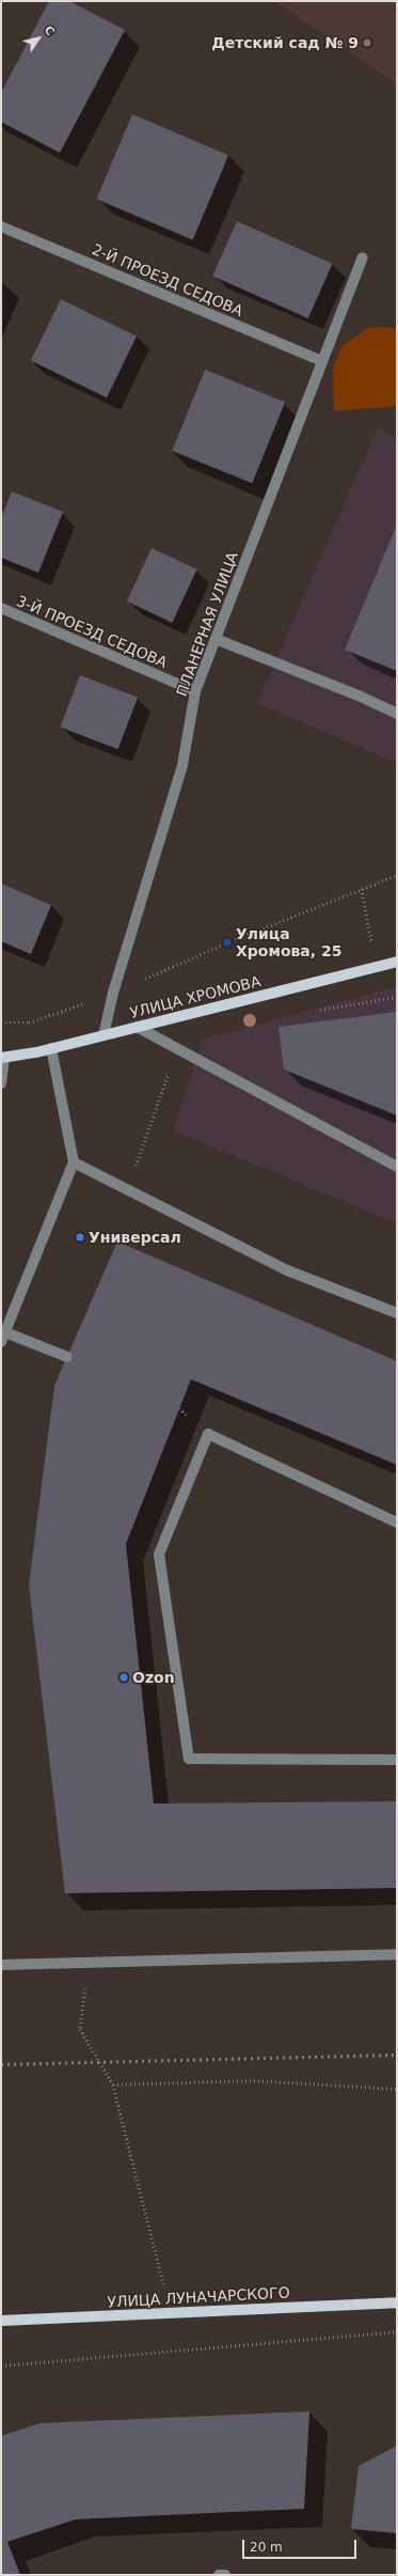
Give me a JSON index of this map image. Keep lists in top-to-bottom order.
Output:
{
  "streets": {
    "main road": ["УЛИЦА ХРОМОВА", "УЛИЦА ЛУНАЧАРСКОГО"],
    "street": ["2-Й ПРОЕЗД СЕДОВА", "ПЛАНЕРНАЯ УЛИЦА", "3-Й ПРОЕЗД СЕДОВА"]
  },
  "crossings": [
    ["2-Й ПРОЕЗД СЕДОВА", "ПЛАНЕРНАЯ УЛИЦА"],
    ["ПЛАНЕРНАЯ УЛИЦА", "3-Й ПРОЕЗД СЕДОВА"],
    ["ПЛАНЕРНАЯ УЛИЦА", "УЛИЦА ХРОМОВА"]
  ],
  "places": [
    "Детский сад № 9",
    "Улица Хромова, 25",
    "Универсал",
    "Ozon"
  ],
  "scale_bar": "20 m",
  "north": "top right"
}
